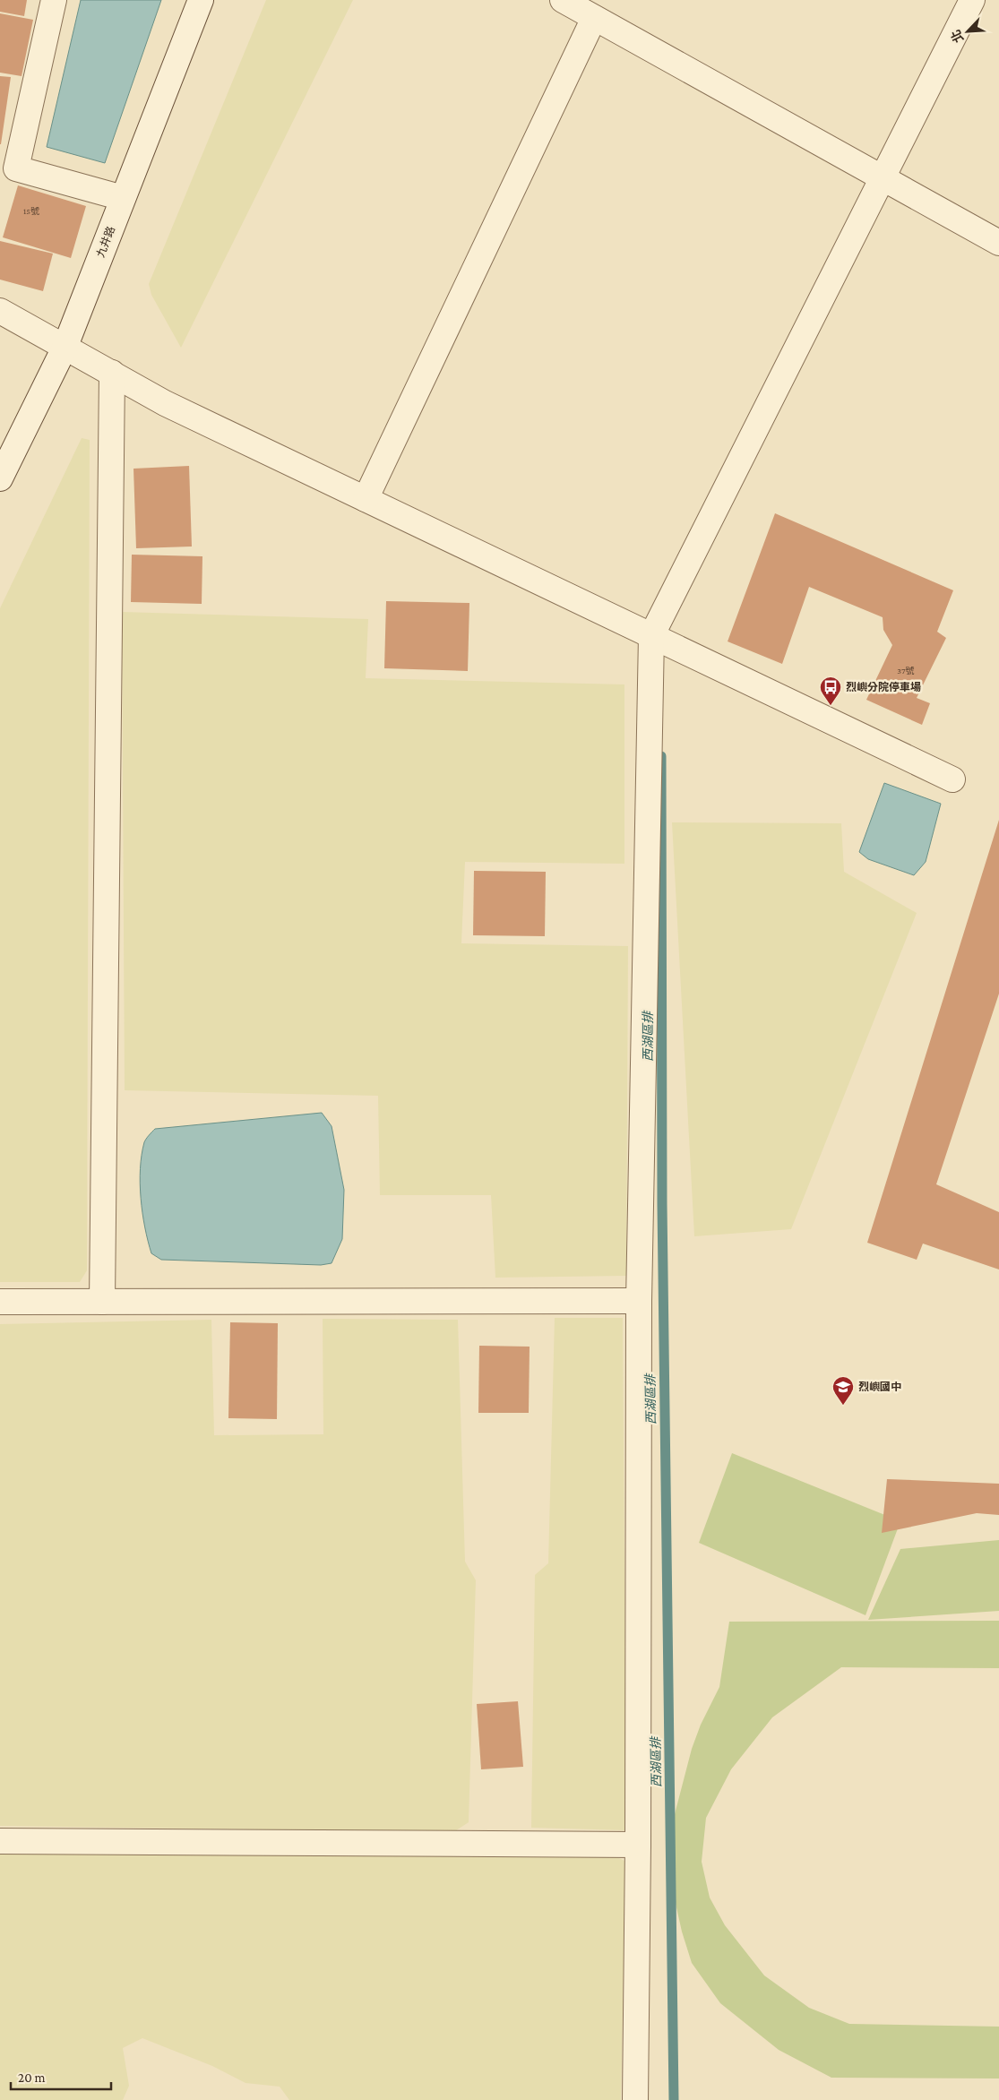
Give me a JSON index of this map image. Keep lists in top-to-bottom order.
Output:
{
  "streets": {
    "street": ["九井路"]
  },
  "water": ["西湖區排"],
  "places": {
    "bus stop": ["烈嶼分院停車場"],
    "school or university": ["烈嶼國中"]
  },
  "house_numbers": ["15號", "37號"],
  "scale_bar": "20 m",
  "north": "bottom left"
}
